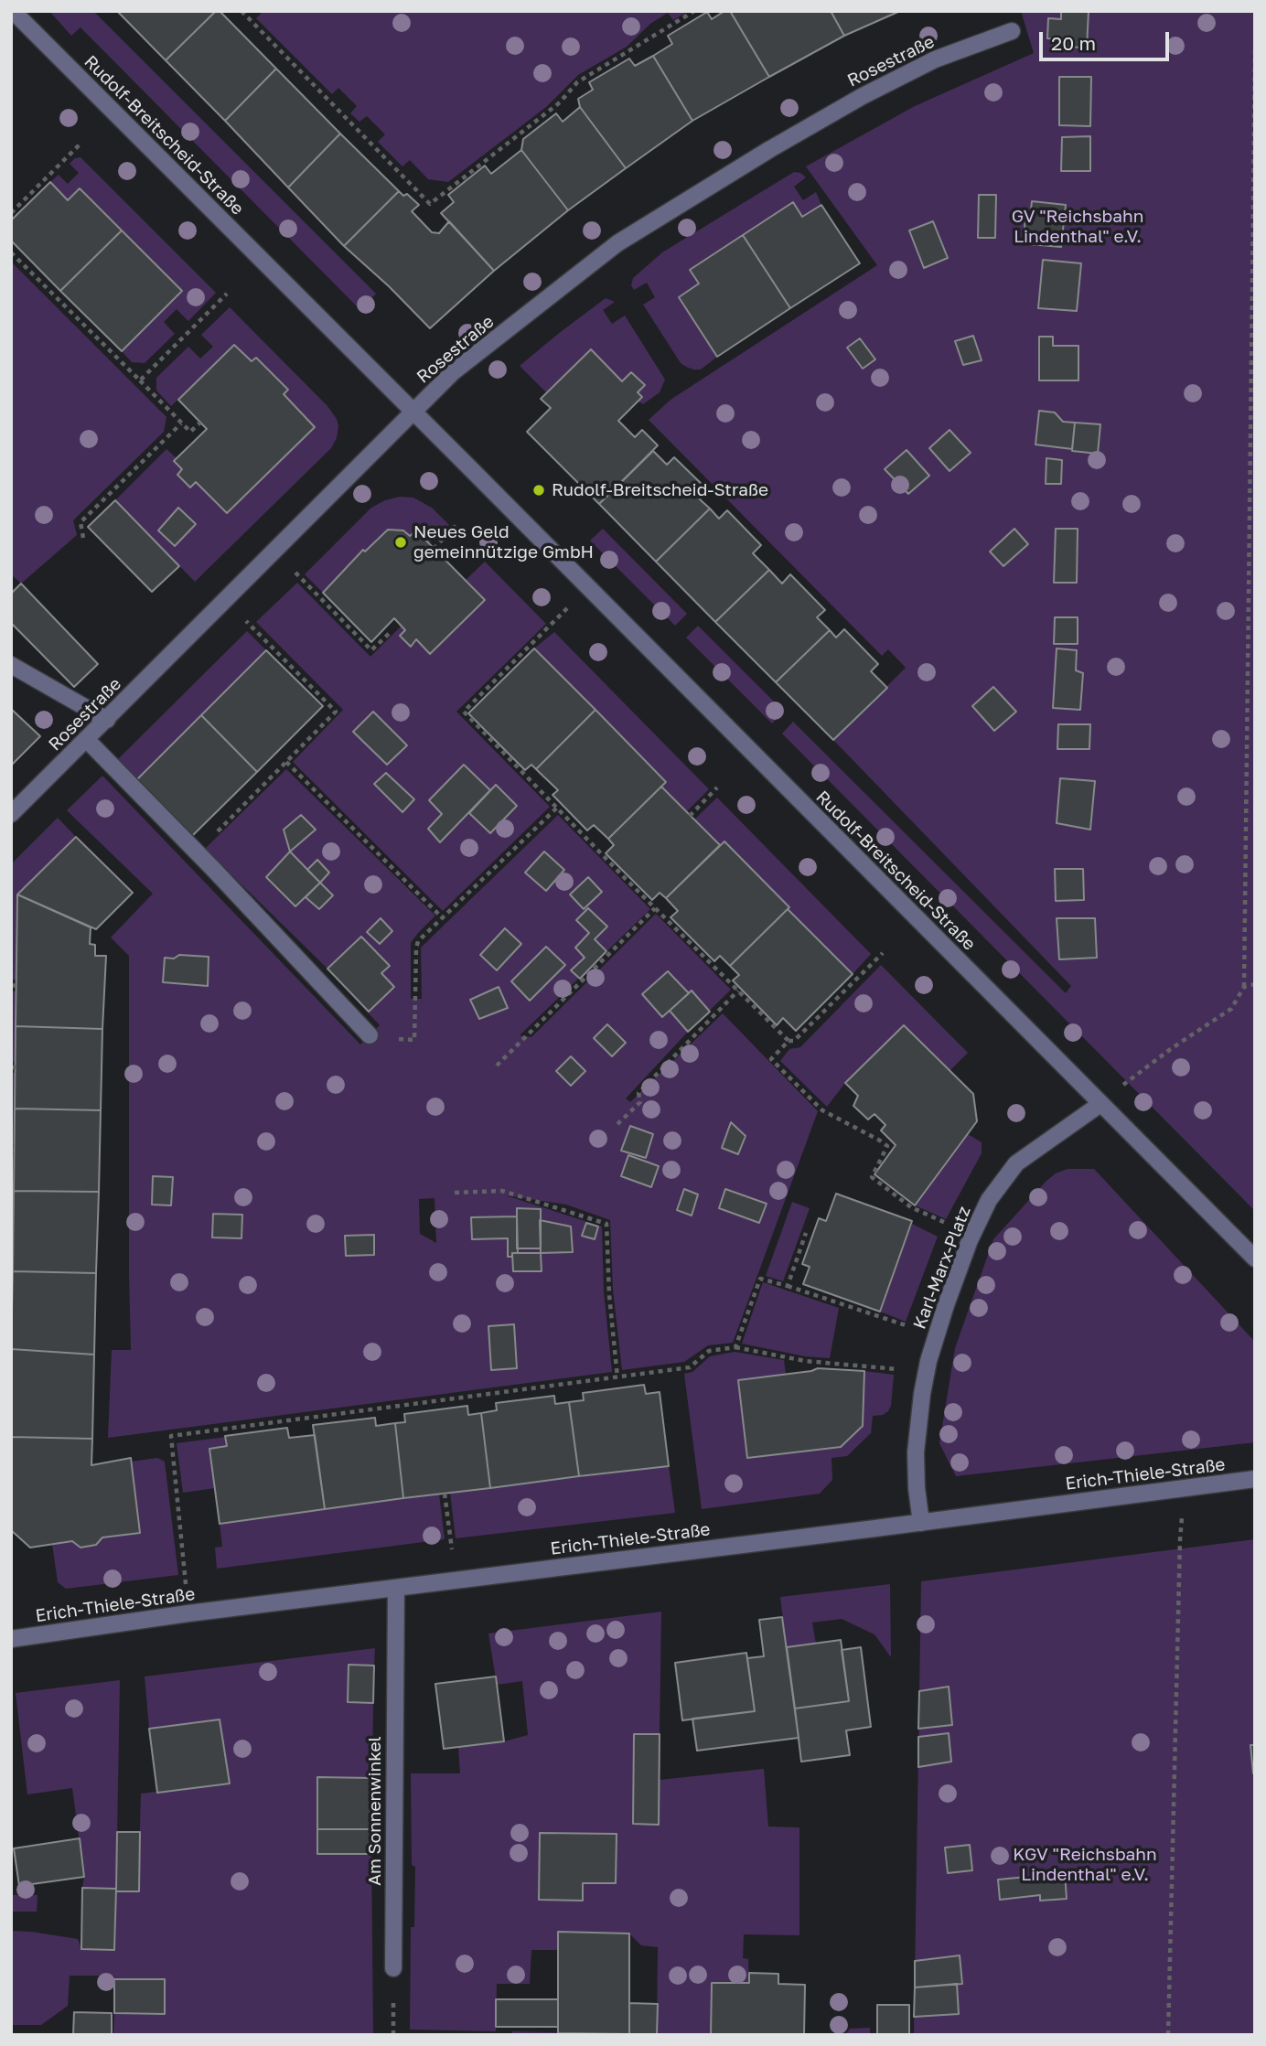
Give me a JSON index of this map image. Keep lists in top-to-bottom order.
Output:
{
  "streets": {
    "street": [
      "Rosestraße",
      "Rudolf-Breitscheid-Straße",
      "Karl-Marx-Platz",
      "Erich-Thiele-Straße",
      "Am Sonnenwinkel"
    ]
  },
  "crossings": [
    ["Rosestraße", "Rudolf-Breitscheid-Straße"],
    ["Rudolf-Breitscheid-Straße", "Karl-Marx-Platz"],
    ["Karl-Marx-Platz", "Erich-Thiele-Straße"],
    ["Erich-Thiele-Straße", "Am Sonnenwinkel"]
  ],
  "parks": ["GV \"Reichsbahn Lindenthal\" e.V.", "KGV \"Reichsbahn Lindenthal\" e.V."],
  "places": ["Rudolf-Breitscheid-Straße", "Neues Geld gemeinnützige GmbH"],
  "scale_bar": "20 m"
}
